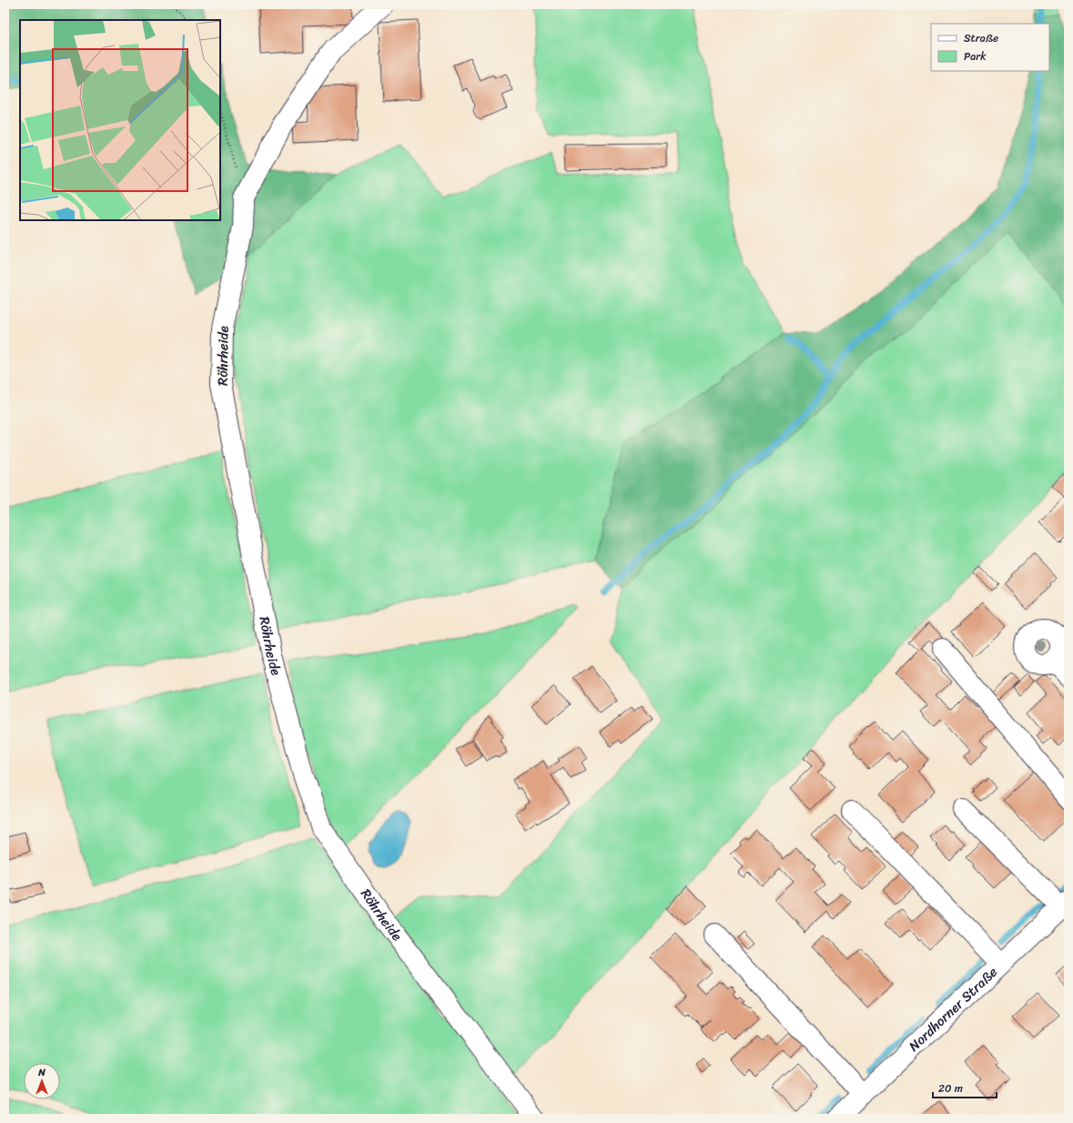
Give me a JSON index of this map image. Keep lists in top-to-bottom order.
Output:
{
  "streets": {
    "street": ["Röhrheide", "Nordhorner Straße"]
  },
  "legend": ["Straße", "Park"],
  "scale_bar": "20 m",
  "north": "top"
}
